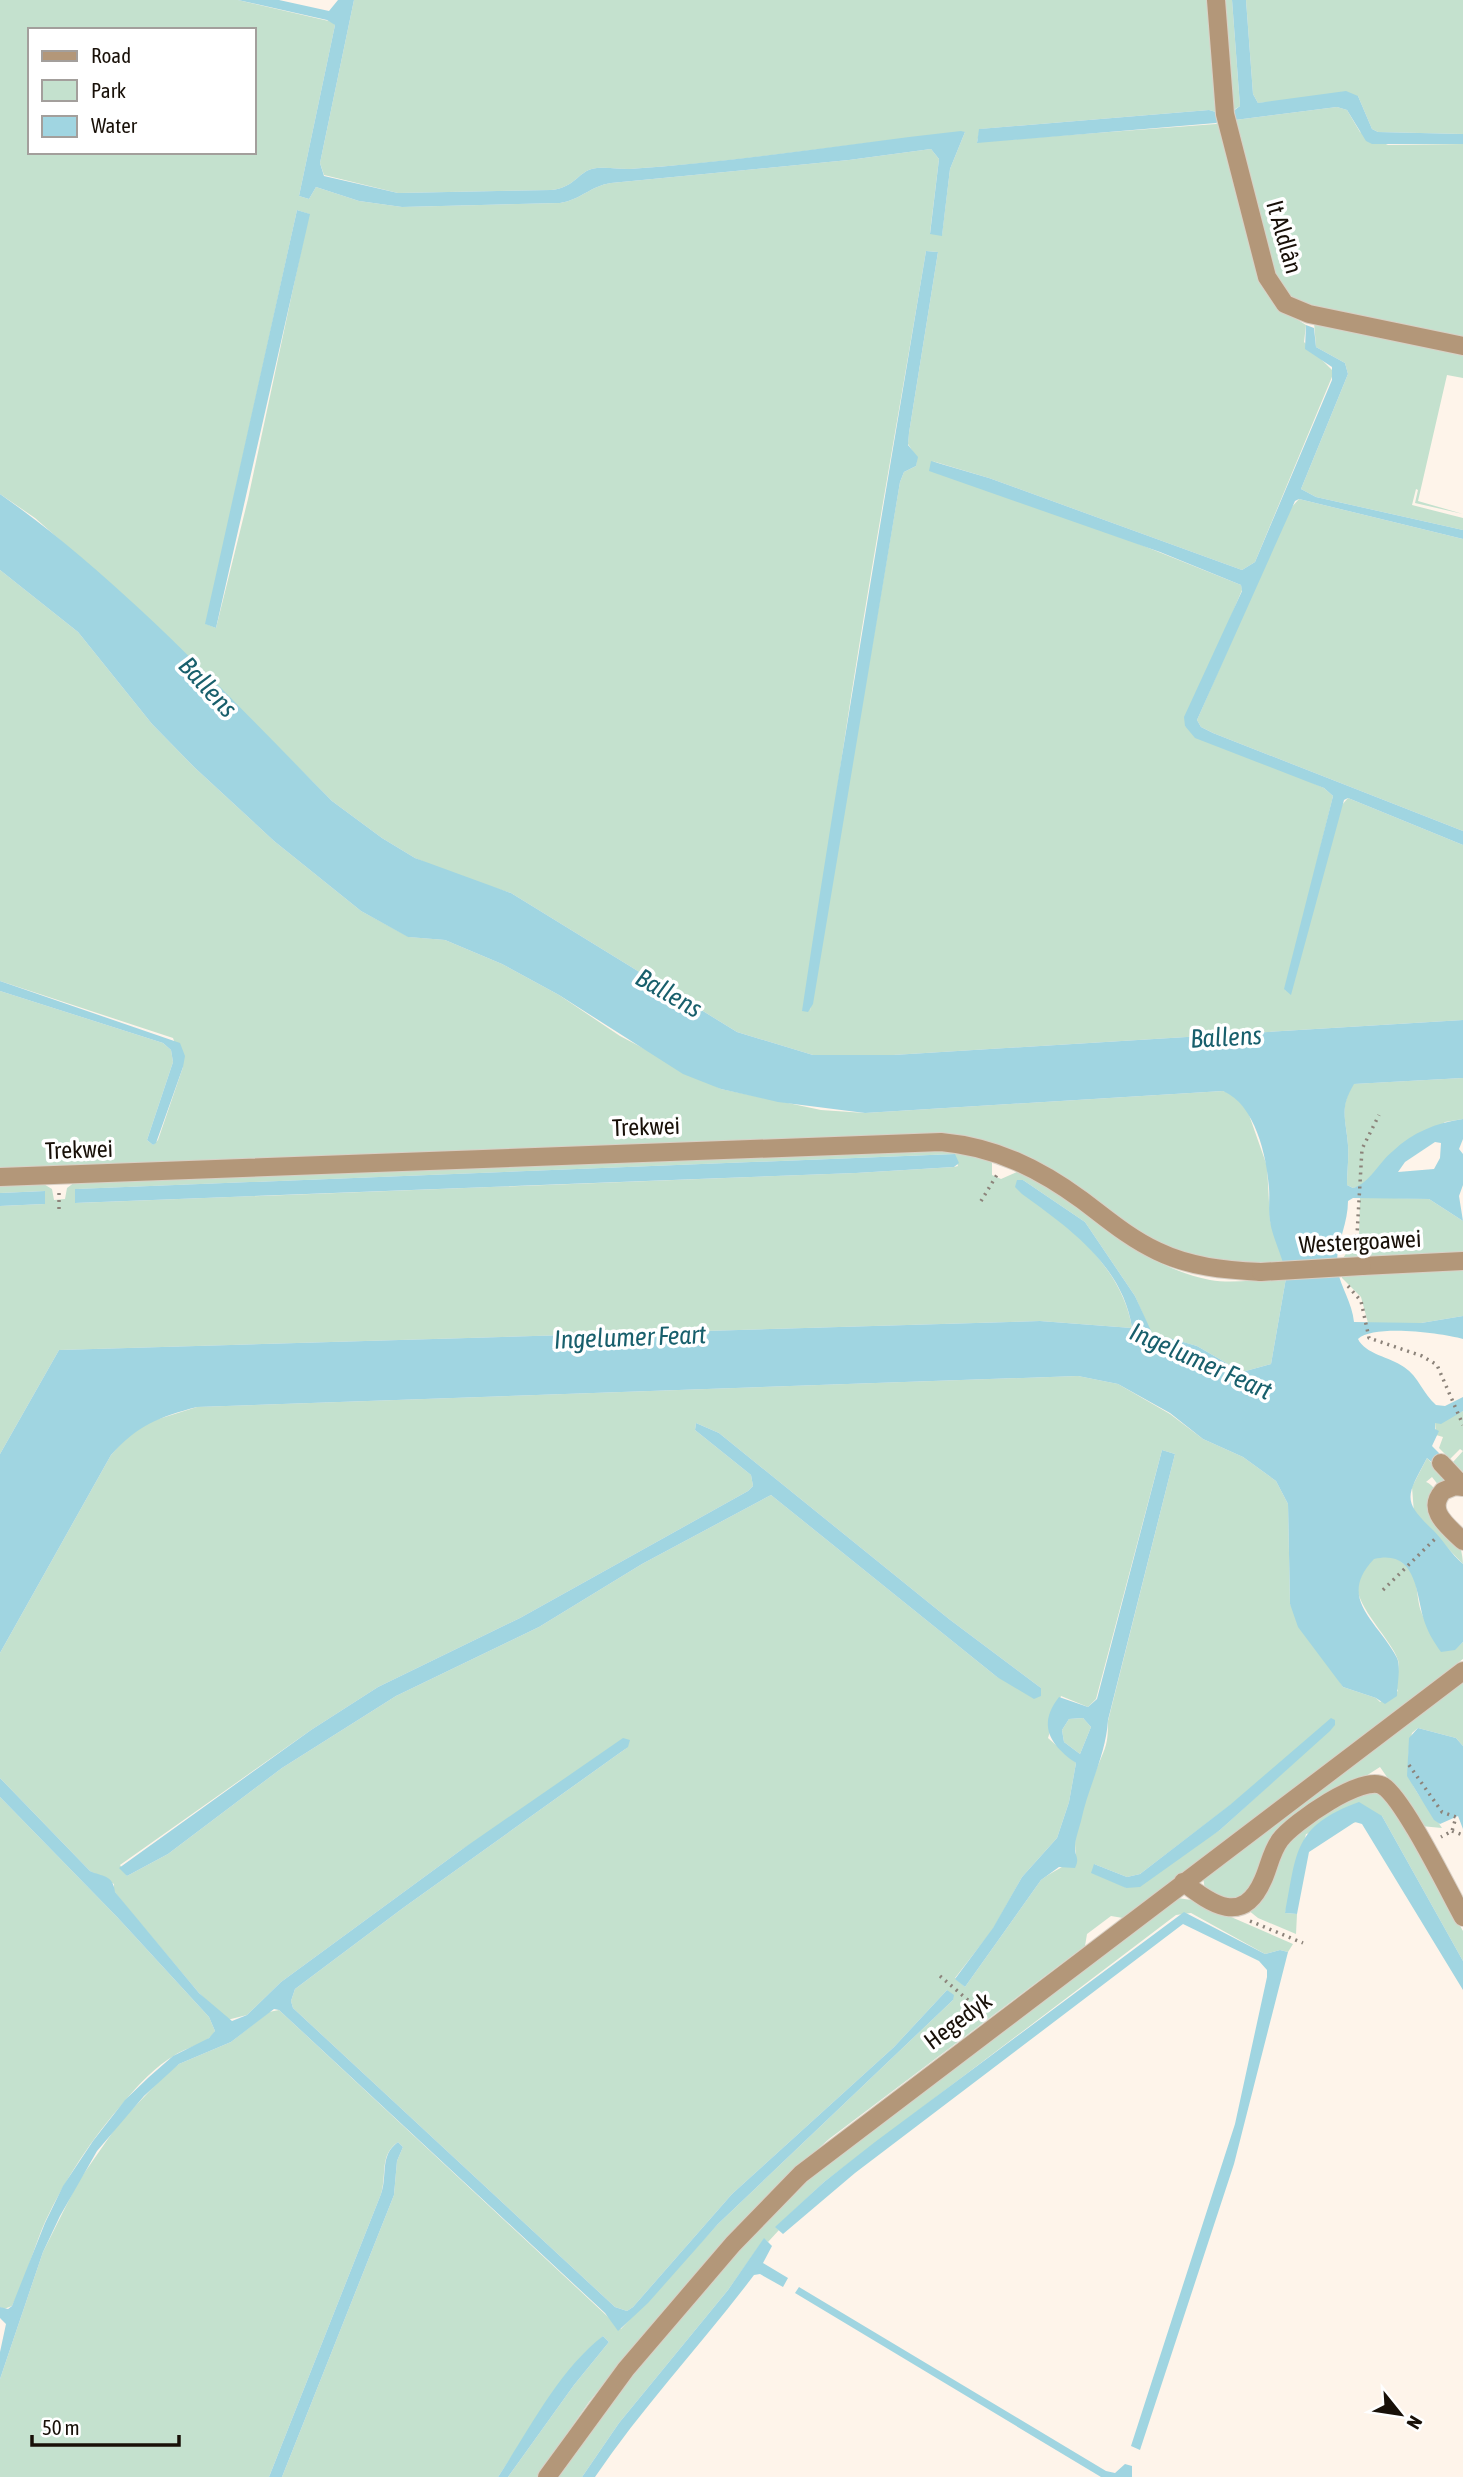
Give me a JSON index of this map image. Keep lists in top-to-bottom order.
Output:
{
  "streets": {
    "street": [
      "It Aldlân",
      "Trekwei",
      "Westergoawei",
      "Hegedyk"
    ]
  },
  "crossings": [
    ["Trekwei", "Westergoawei"]
  ],
  "water": ["Ballens", "Ingelumer Feart"],
  "legend": ["Road", "Park", "Water"],
  "scale_bar": "50 m",
  "north": "bottom right"
}
